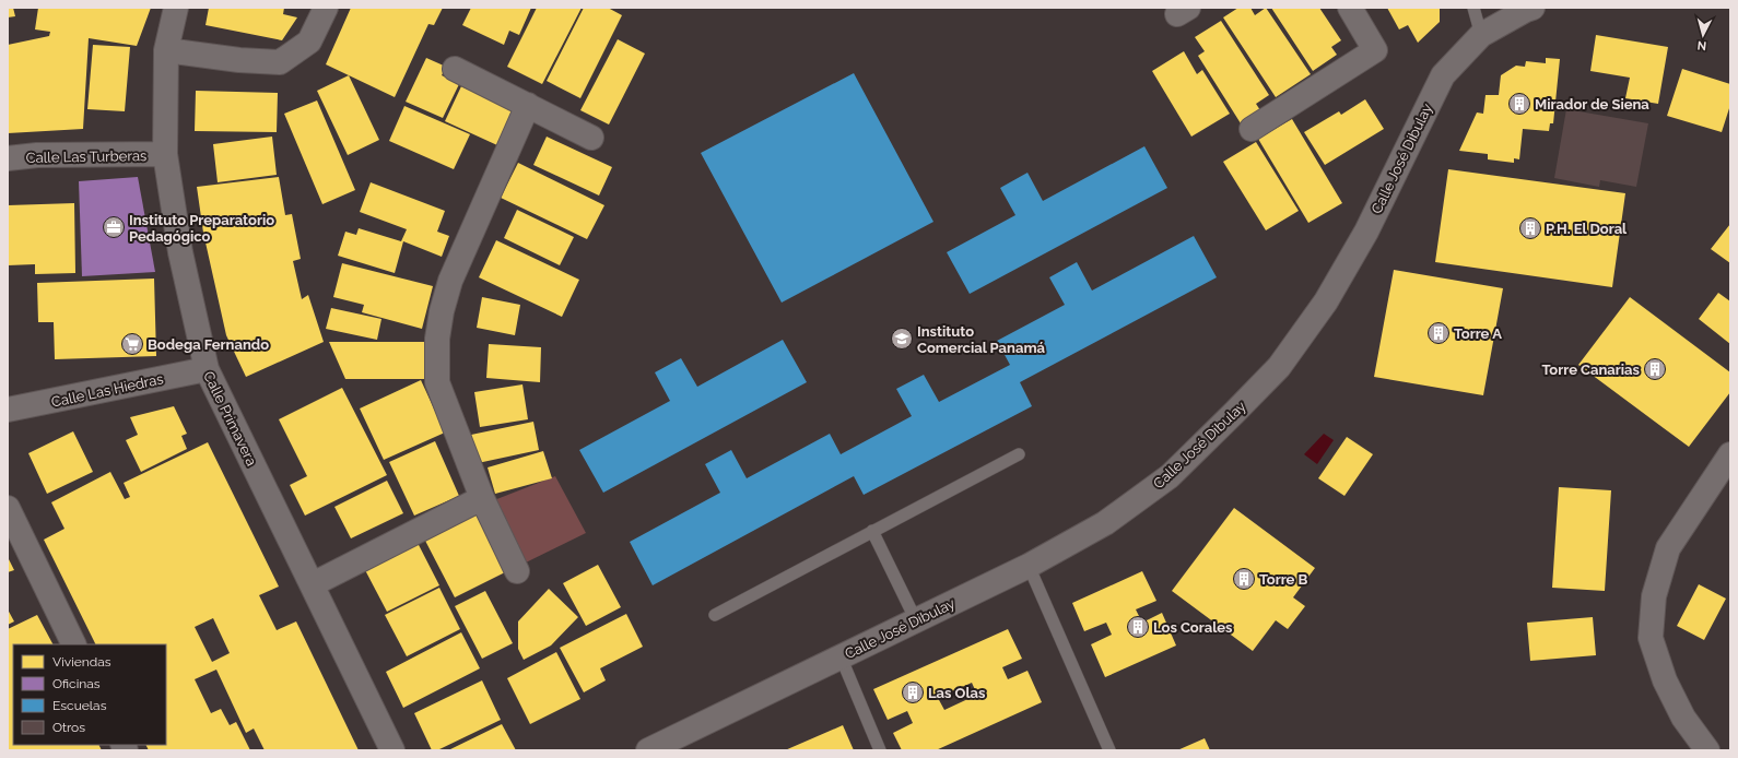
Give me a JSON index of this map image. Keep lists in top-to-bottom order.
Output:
{
  "streets": {
    "street": [
      "Calle Las Turberas",
      "Calle José Dibulay",
      "Calle Las Hiedras",
      "Calle Primavera"
    ]
  },
  "crossings": [
    ["Calle Las Turberas", "Calle Primavera"],
    ["Calle Las Hiedras", "Calle Primavera"]
  ],
  "places": {
    "building": [
      "Mirador de Siena",
      "P.H. El Doral",
      "Torre A",
      "Torre Canarias",
      "Torre B",
      "Los Corales",
      "Las Olas"
    ],
    "office": ["Instituto Preparatorio Pedagógico"],
    "school or university": ["Instituto Comercial Panamá"],
    "supermarket": ["Bodega Fernando"]
  },
  "legend": [
    "Viviendas",
    "Oficinas",
    "Escuelas",
    "Otros"
  ],
  "north": "bottom"
}
